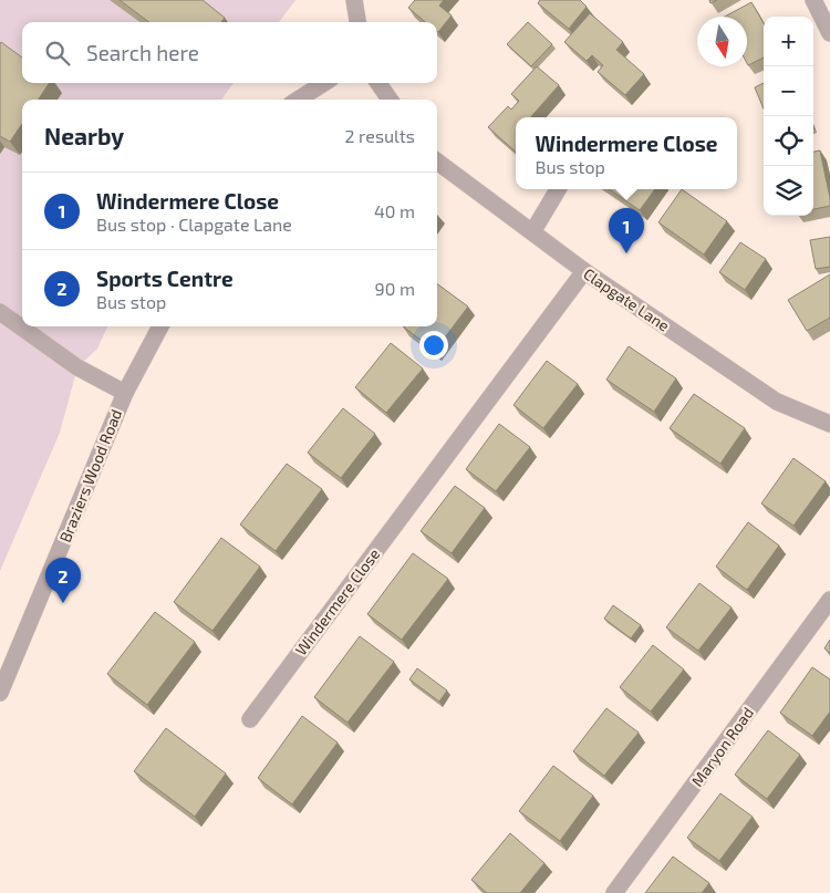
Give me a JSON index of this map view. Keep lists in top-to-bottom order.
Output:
{
  "streets": {
    "street": [
      "Clapgate Lane",
      "Braziers Wood Road",
      "Windermere Close",
      "Maryon Road"
    ]
  },
  "crossings": [
    ["Clapgate Lane", "Windermere Close"]
  ],
  "north": "bottom",
  "page": {
    "map_buttons": ["+", "−"],
    "search": "Search here",
    "heading": ["Nearby", "2 results"],
    "popup": ["Windermere Close", "Bus stop"],
    "list": [
      {
        "mark": "1",
        "name": "Windermere Close",
        "note": "Bus stop · Clapgate Lane",
        "value": "40 m"
      },
      {
        "mark": "2",
        "name": "Sports Centre",
        "note": "Bus stop",
        "value": "90 m"
      }
    ],
    "pins": ["1", "2"]
  }
}
